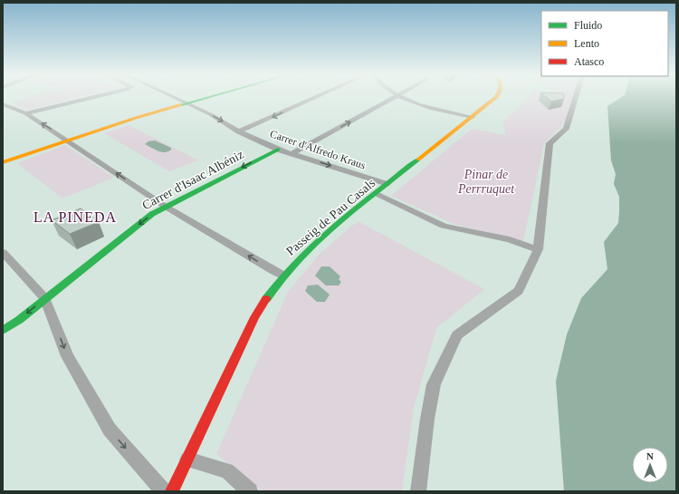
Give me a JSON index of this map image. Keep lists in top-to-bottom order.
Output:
{
  "streets": {
    "street": ["Carrer d'Alfredo Kraus", "Carrer d'Isaac Albéniz", "Passeig de Pau Casals"]
  },
  "crossings": [
    ["Carrer d'Alfredo Kraus", "Carrer d'Isaac Albéniz"],
    ["Carrer d'Alfredo Kraus", "Passeig de Pau Casals"]
  ],
  "one_way": ["Carrer d'Alfredo Kraus", "Carrer d'Isaac Albéniz"],
  "districts": ["LA PINEDA"],
  "parks": ["Pinar de Perrruquet"],
  "legend": ["Fluido", "Lento", "Atasco"],
  "north": "top"
}
